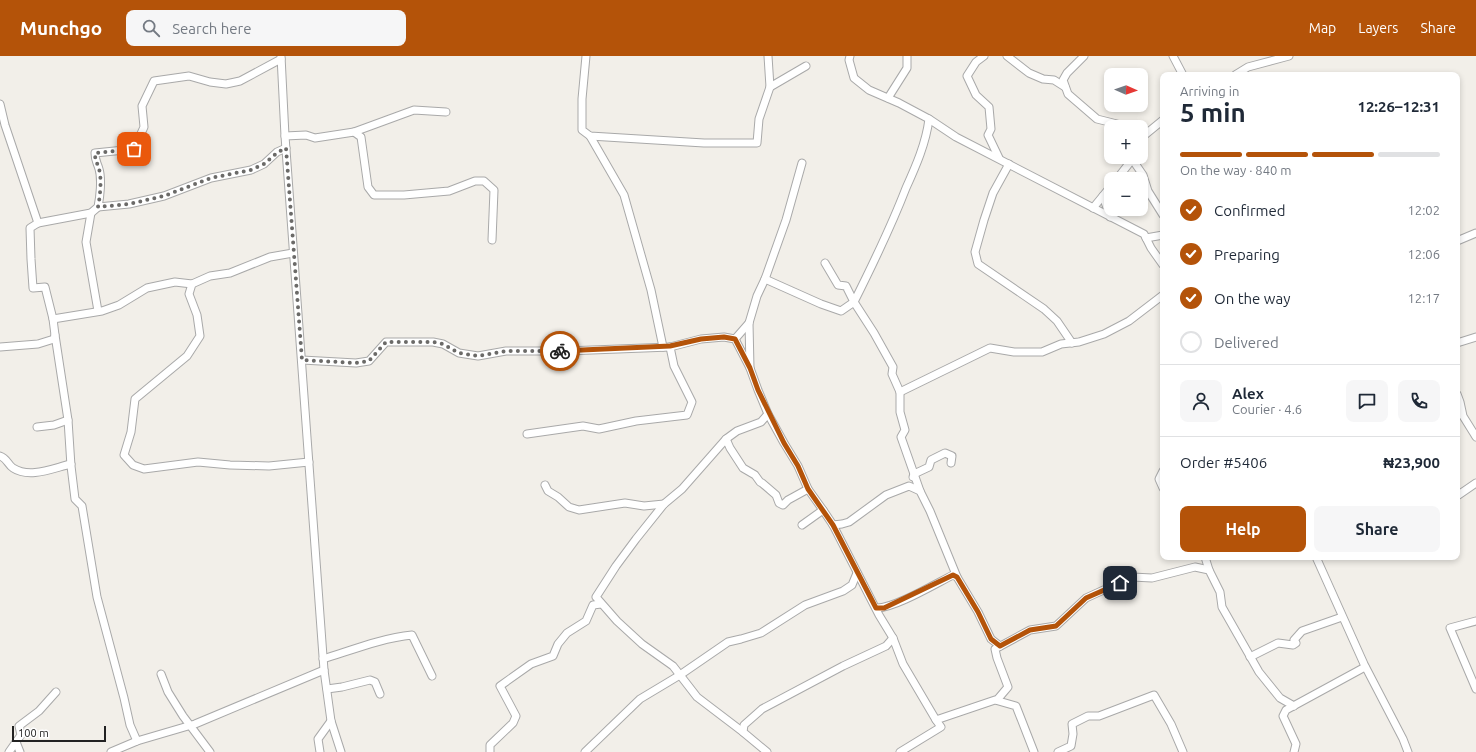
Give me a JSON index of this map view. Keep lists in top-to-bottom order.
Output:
{
  "scale_bar": "100 m",
  "north": "right",
  "page": {
    "header": "Munchgo",
    "search": "Search here",
    "nav": ["Map", "Layers", "Share"],
    "map_buttons": ["+", "−"],
    "heading": ["5 min", "Arriving in", "12:26–12:31"],
    "panel": [
      "Alex",
      "Courier · 4.6",
      "Order #5406",
      "₦23,900"
    ],
    "bar": "On the way · 840 m",
    "list": [
      ["Confirmed", "12:02"],
      ["Preparing", "12:06"],
      ["On the way", "12:17"],
      "Delivered"
    ],
    "buttons": ["Help", "Share"],
    "scale": "100 m"
  }
}
